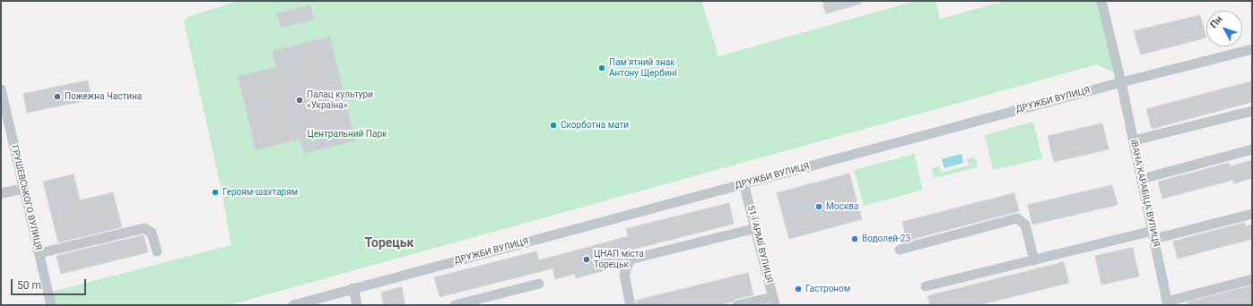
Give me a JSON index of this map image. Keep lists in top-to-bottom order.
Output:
{
  "streets": {
    "street": [
      "ДРУЖБИ ВУЛИЦЯ",
      "ІВАНА КАРАБІЦА ВУЛИЦЯ",
      "ГРУШЕВСЬКОГО ВУЛИЦЯ",
      "51-Ї АРМІЇ ВУЛИЦЯ"
    ]
  },
  "crossings": [
    ["ДРУЖБИ ВУЛИЦЯ", "ІВАНА КАРАБІЦА ВУЛИЦЯ"],
    ["ДРУЖБИ ВУЛИЦЯ", "51-Ї АРМІЇ ВУЛИЦЯ"]
  ],
  "districts": ["Торецьк"],
  "parks": ["Центральний Парк"],
  "places": [
    "Пам'ятний знак Антону Щербині",
    "Пожежна Частина",
    "Палац культури «Україна»",
    "Скорботна мати",
    "Героям-шахтарям",
    "Москва",
    "Водолей-23",
    "ЦНАП міста Торецьк",
    "Гастроном"
  ],
  "scale_bar": "50 m",
  "north": "top left"
}
